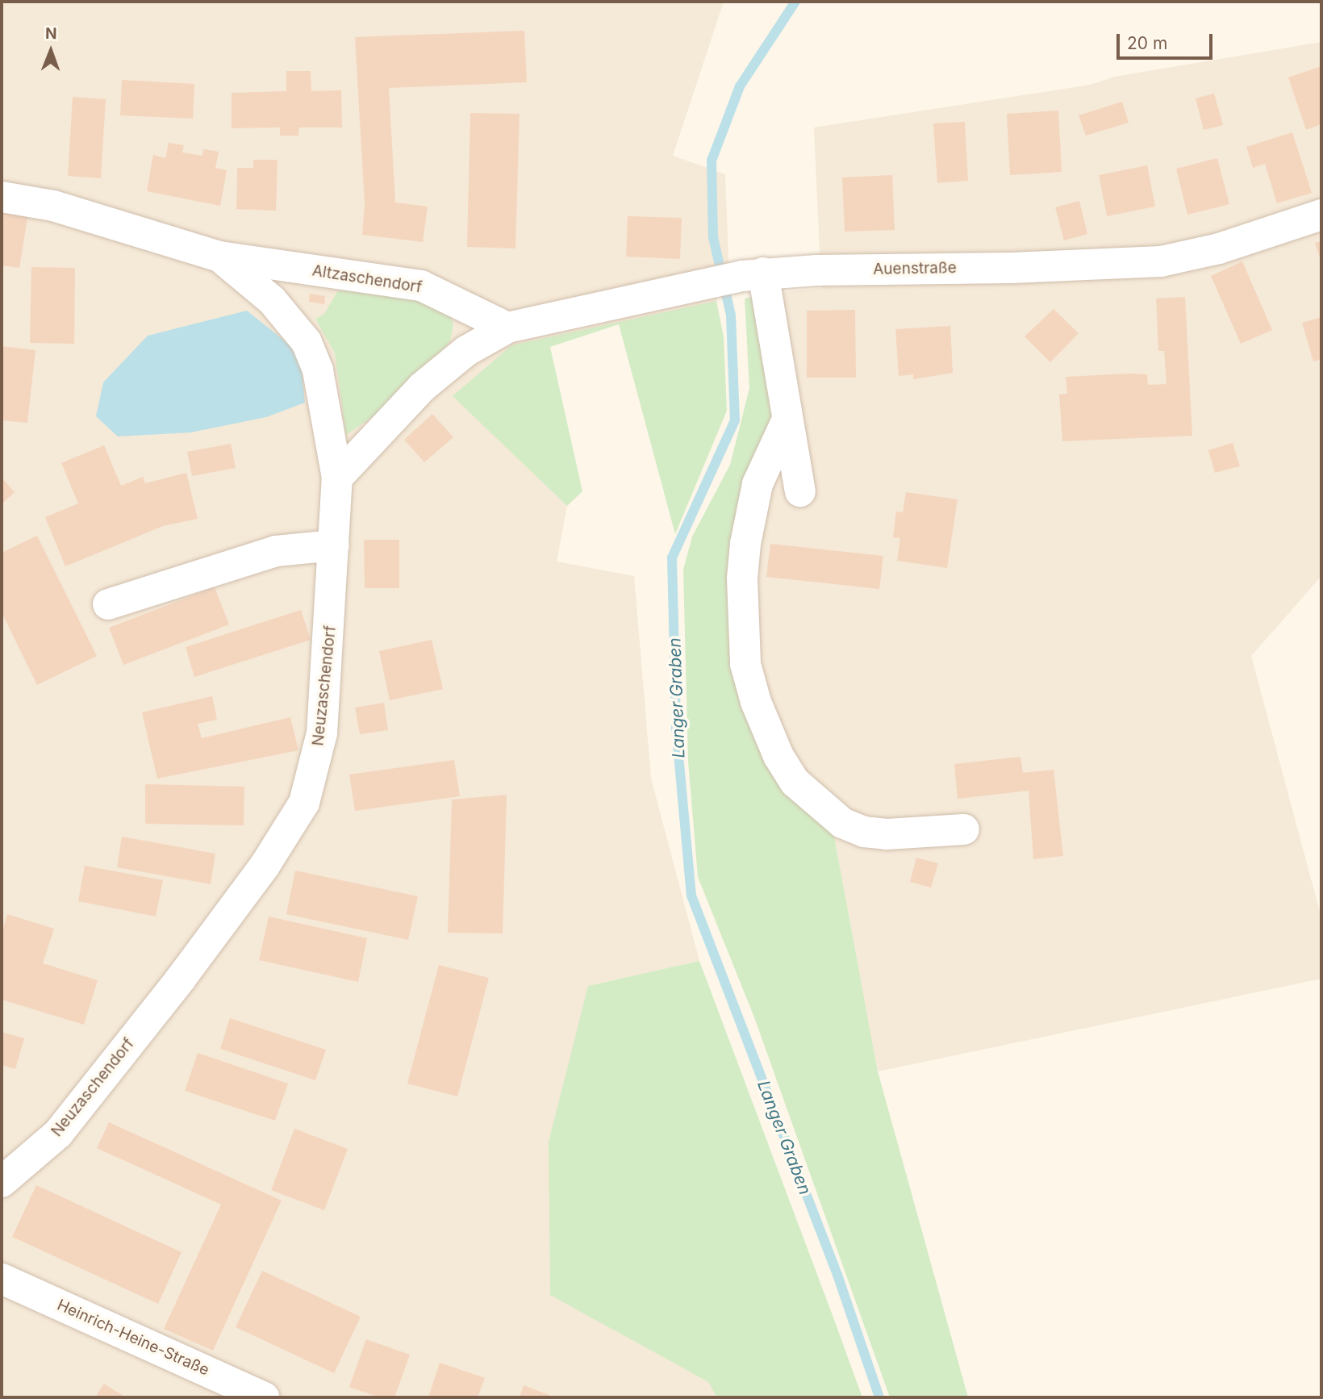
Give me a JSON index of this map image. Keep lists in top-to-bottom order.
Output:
{
  "streets": {
    "street": [
      "Auenstraße",
      "Altzaschendorf",
      "Neuzaschendorf",
      "Heinrich-Heine-Straße"
    ]
  },
  "crossings": [
    ["Auenstraße", "Altzaschendorf"],
    ["Altzaschendorf", "Neuzaschendorf"]
  ],
  "water": ["Langer Graben"],
  "scale_bar": "20 m",
  "north": "top"
}
